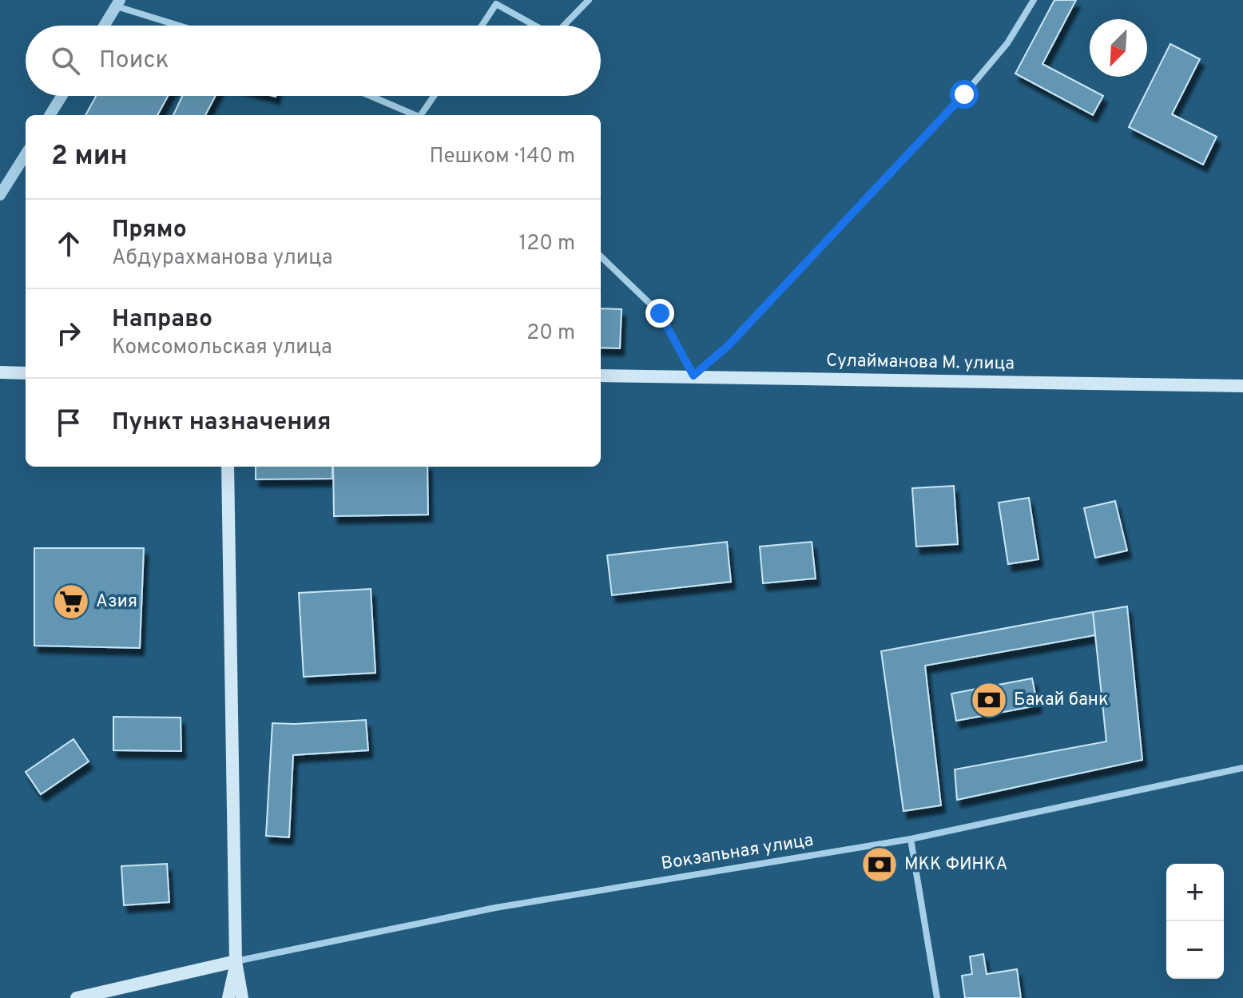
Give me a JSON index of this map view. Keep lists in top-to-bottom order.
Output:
{
  "streets": {
    "main road": ["Сулайманова М. улица"],
    "street": ["Вокэапьная улица"]
  },
  "places": {
    "supermarket": ["Азия"],
    "bank": ["Бакай банк", "МКК ФИНКА"]
  },
  "north": "bottom left",
  "page": {
    "search": "Поиск",
    "heading": ["2 мин", "Пешком · 140 m"],
    "list": [
      ["Прямо", "Абдурахманова улица", "120 m"],
      ["Направо", "Комсомольская улица", "20 m"],
      "Пункт назначения"
    ],
    "map_buttons": ["+", "−"]
  }
}
